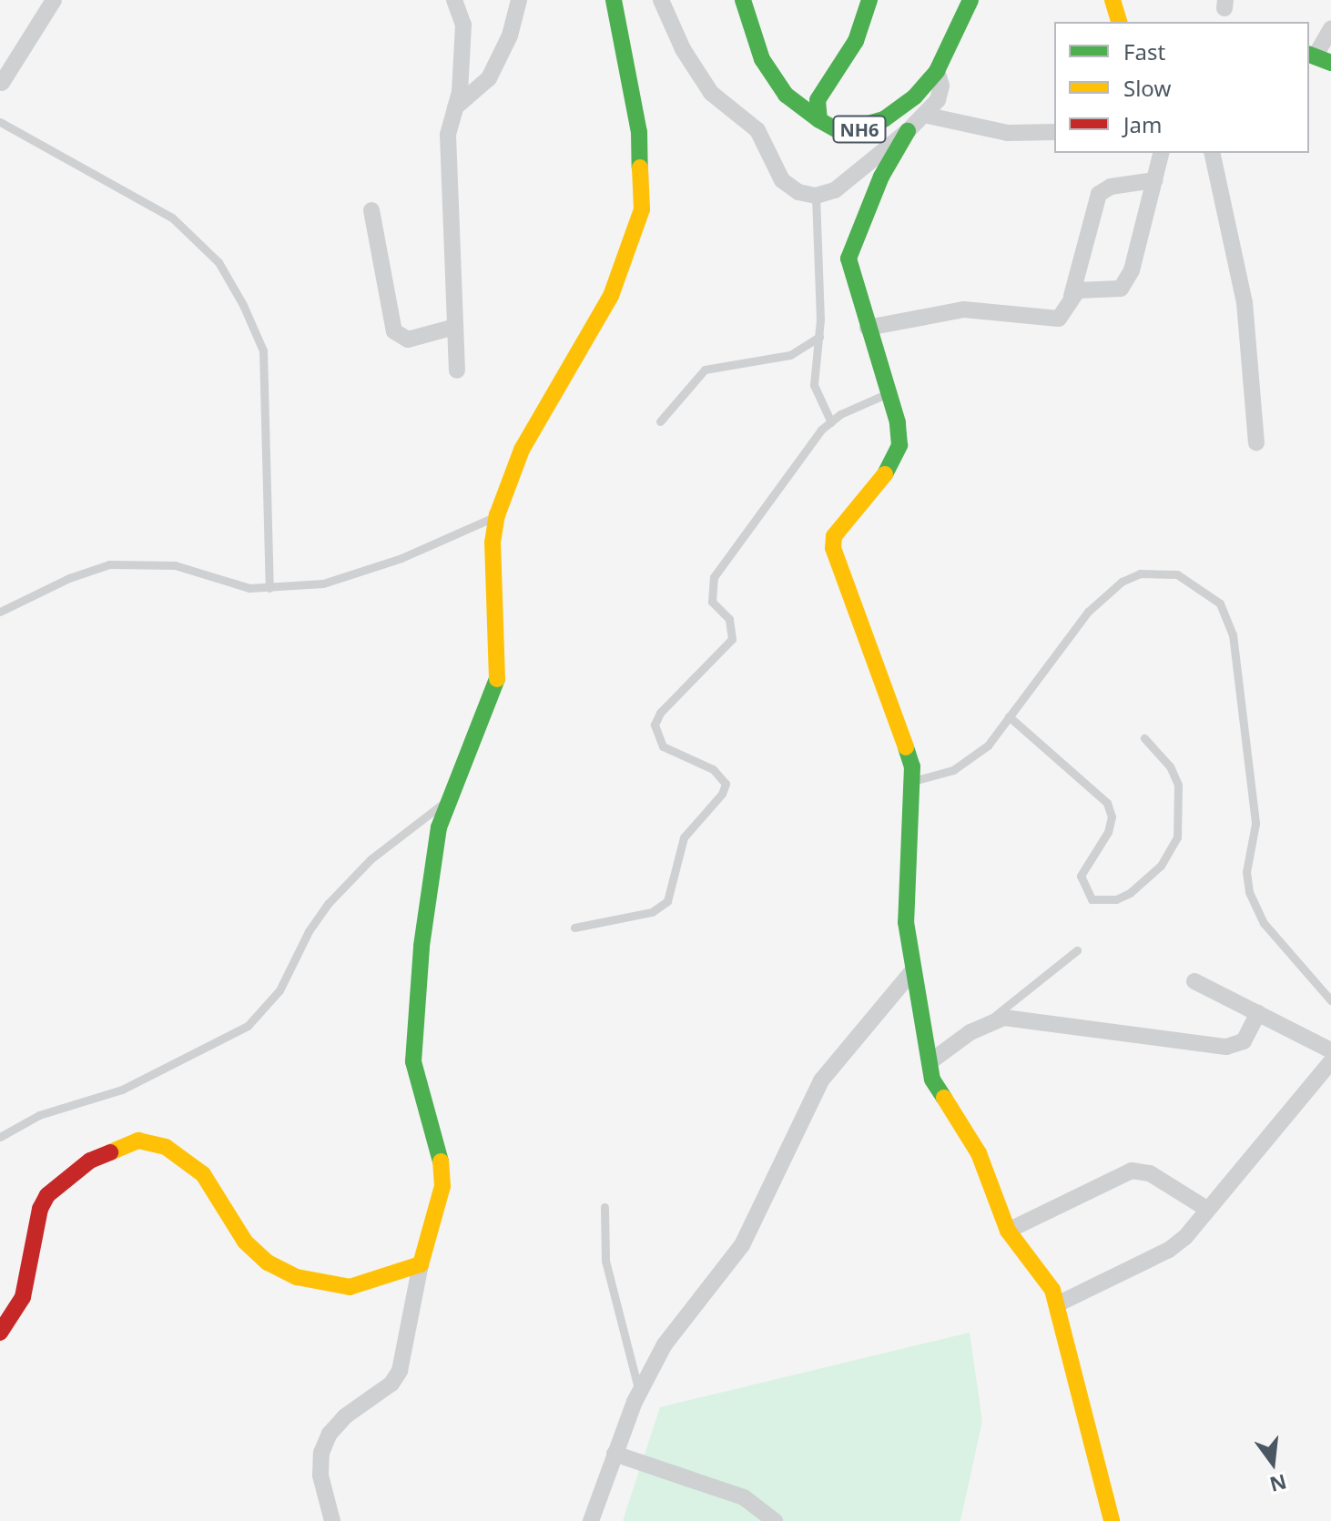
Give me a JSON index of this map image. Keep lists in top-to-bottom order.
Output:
{
  "streets": {
    "main road": ["NH6"]
  },
  "legend": ["Fast", "Slow", "Jam"],
  "north": "bottom"
}
